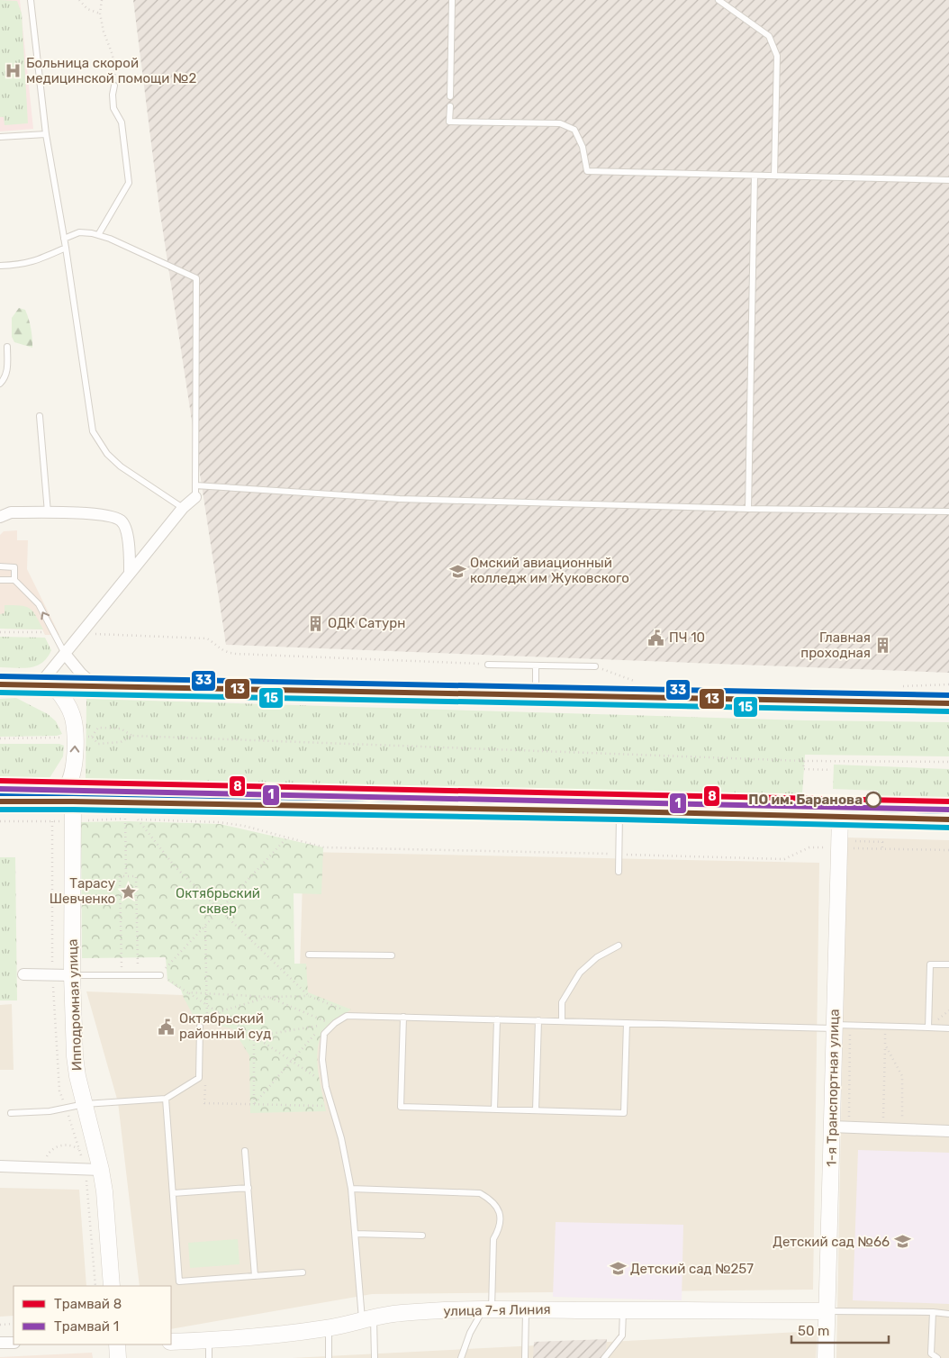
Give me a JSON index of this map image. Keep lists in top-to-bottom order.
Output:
{
  "streets": {
    "street": ["Ипподромная улица", "1-я Транспортная улица", "улица 7-я Линия"]
  },
  "crossings": [
    ["1-я Транспортная улица", "улица 7-я Линия"]
  ],
  "parks": ["Октябрьский сквер"],
  "places": {
    "hospital": ["Больница скорой медицинской помощи №2"],
    "school or university": ["Омский авиационный колледж им Жуковского", "Детский сад №66", "Детский сад №257"],
    "building": ["ОДК Сатурн", "Главная проходная"],
    "public building": ["ПЧ 10", "Октябрьский районный суд"],
    "other": ["ПО им. Баранова"],
    "place": ["Тарасу Шевченко"]
  },
  "lines": [
    "transit line 33",
    "transit line 13",
    "transit line 15",
    "tram line 8",
    "tram line 1"
  ],
  "legend": ["Трамвай 8", "Трамвай 1"],
  "scale_bar": "50 m"
}
